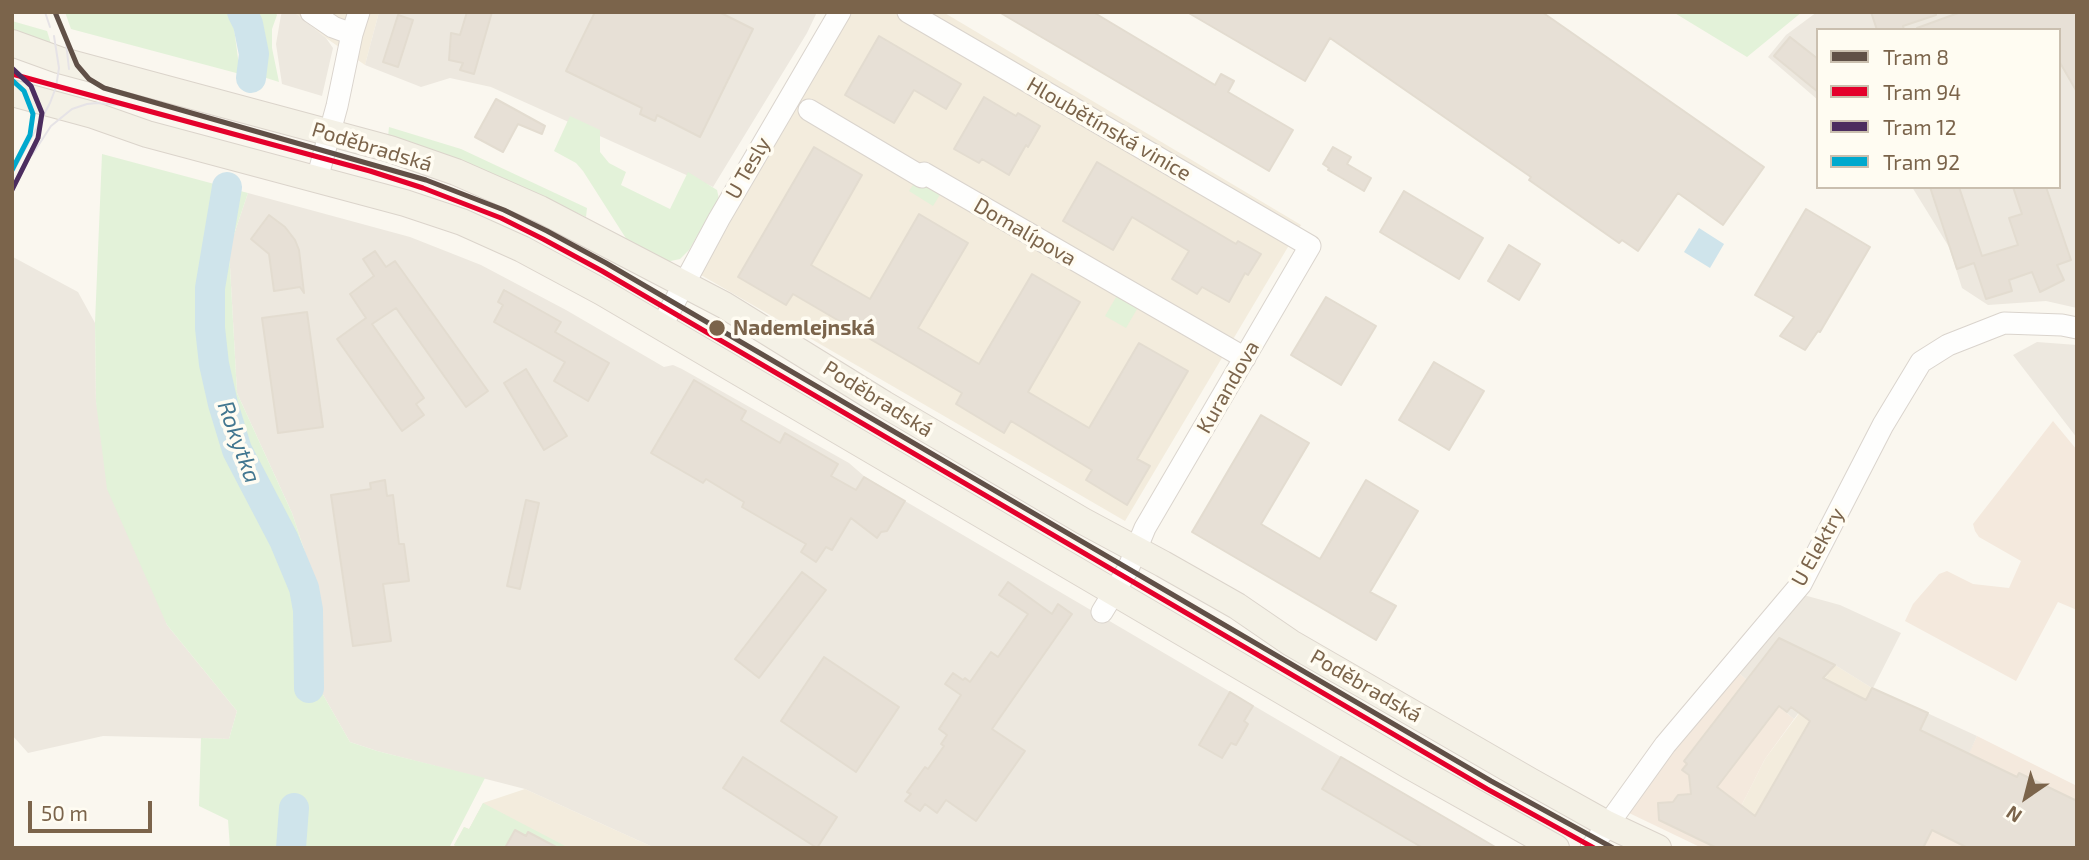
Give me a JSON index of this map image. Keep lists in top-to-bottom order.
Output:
{
  "streets": {
    "main road": ["Poděbradská"],
    "street": [
      "Hloubětínská vinice",
      "U Tesly",
      "Domalípova",
      "Kurandova",
      "U Elektry"
    ]
  },
  "crossings": [
    ["Hloubětínská vinice", "Kurandova"],
    ["Poděbradská", "U Tesly"],
    ["Poděbradská", "Kurandova"],
    ["Poděbradská", "U Elektry"],
    ["Domalípova", "Kurandova"]
  ],
  "water": ["Rokytka"],
  "places": ["Nademlejnská"],
  "lines": [
    "tram line 8",
    "tram line 12",
    "tram line 94",
    "tram line 92"
  ],
  "legend": [
    "Tram 8",
    "Tram 94",
    "Tram 12",
    "Tram 92"
  ],
  "scale_bar": "50 m",
  "north": "bottom left"
}
